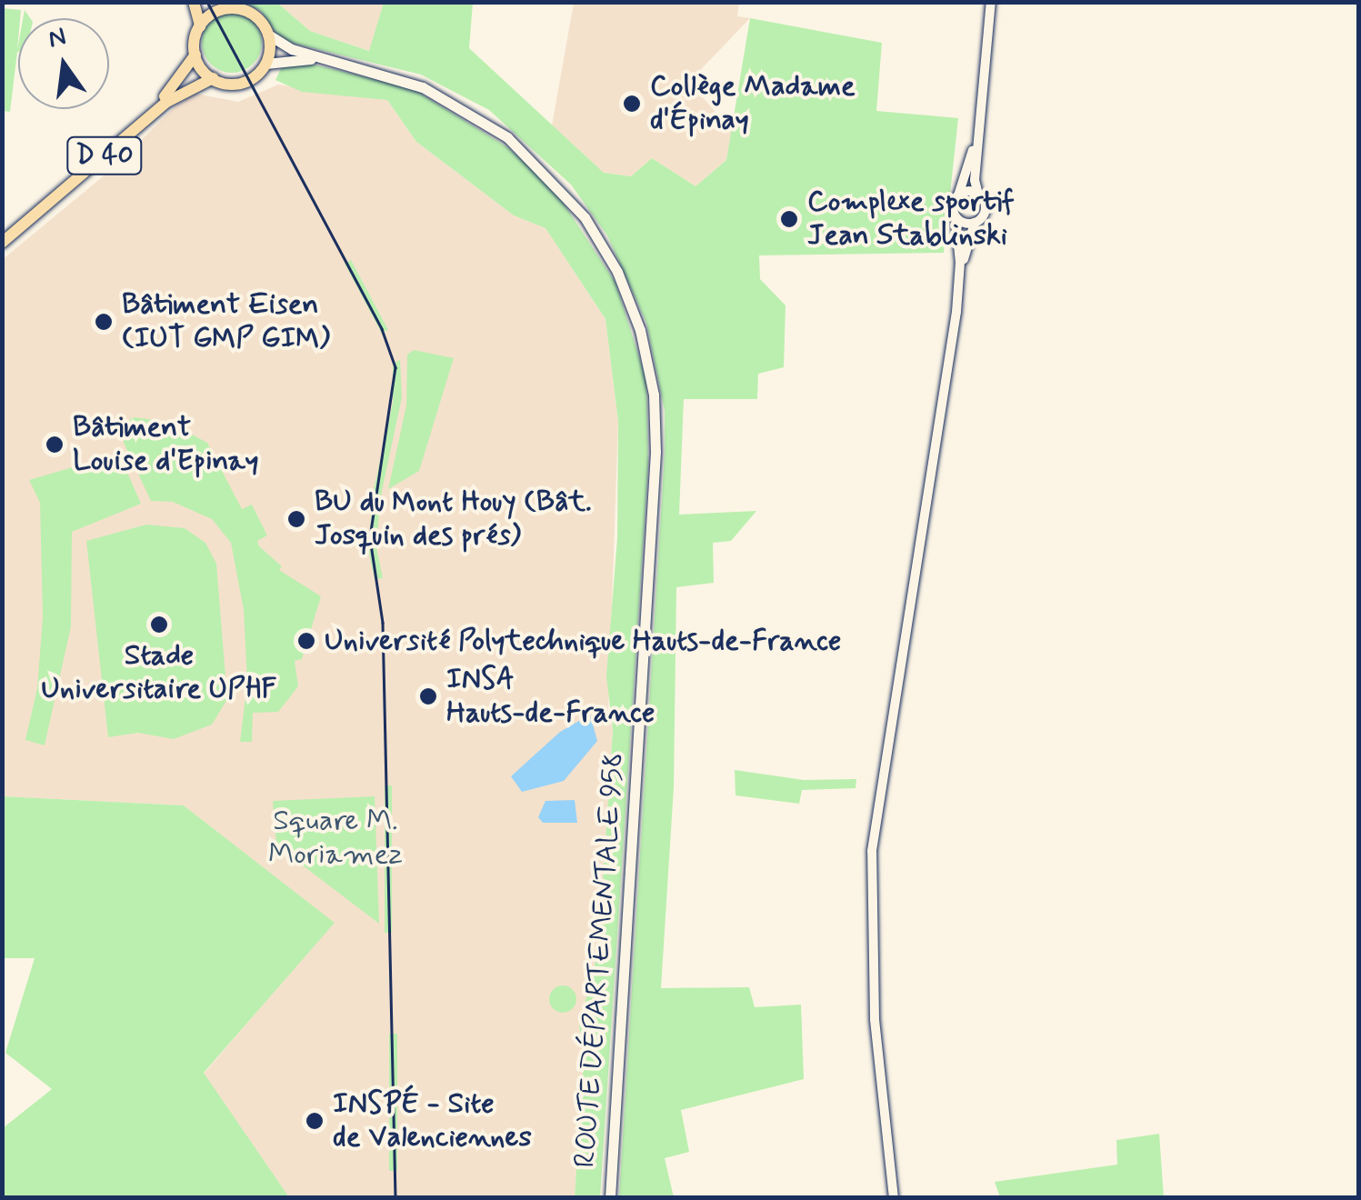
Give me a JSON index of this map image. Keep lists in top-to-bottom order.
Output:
{
  "streets": {
    "main road": ["D 40", "ROUTE DÉPARTEMENTALE 958"]
  },
  "crossings": [
    ["D 40", "ROUTE DÉPARTEMENTALE 958"]
  ],
  "parks": ["Square M. Moriamez"],
  "places": [
    "Collège Madame d'Épinay",
    "Complexe sportif Jean Stablinski",
    "Bâtiment Eisen (IUT GMP GIM)",
    "Bâtiment Louise d'Epinay",
    "BU du Mont Houy (Bât. Josquin des prés)",
    "Stade Universitaire UPHF",
    "Université Polytechnique Hauts-de-France",
    "INSA Hauts-de-France",
    "INSPÉ - Site de Valenciennes"
  ],
  "north": "top"
}
